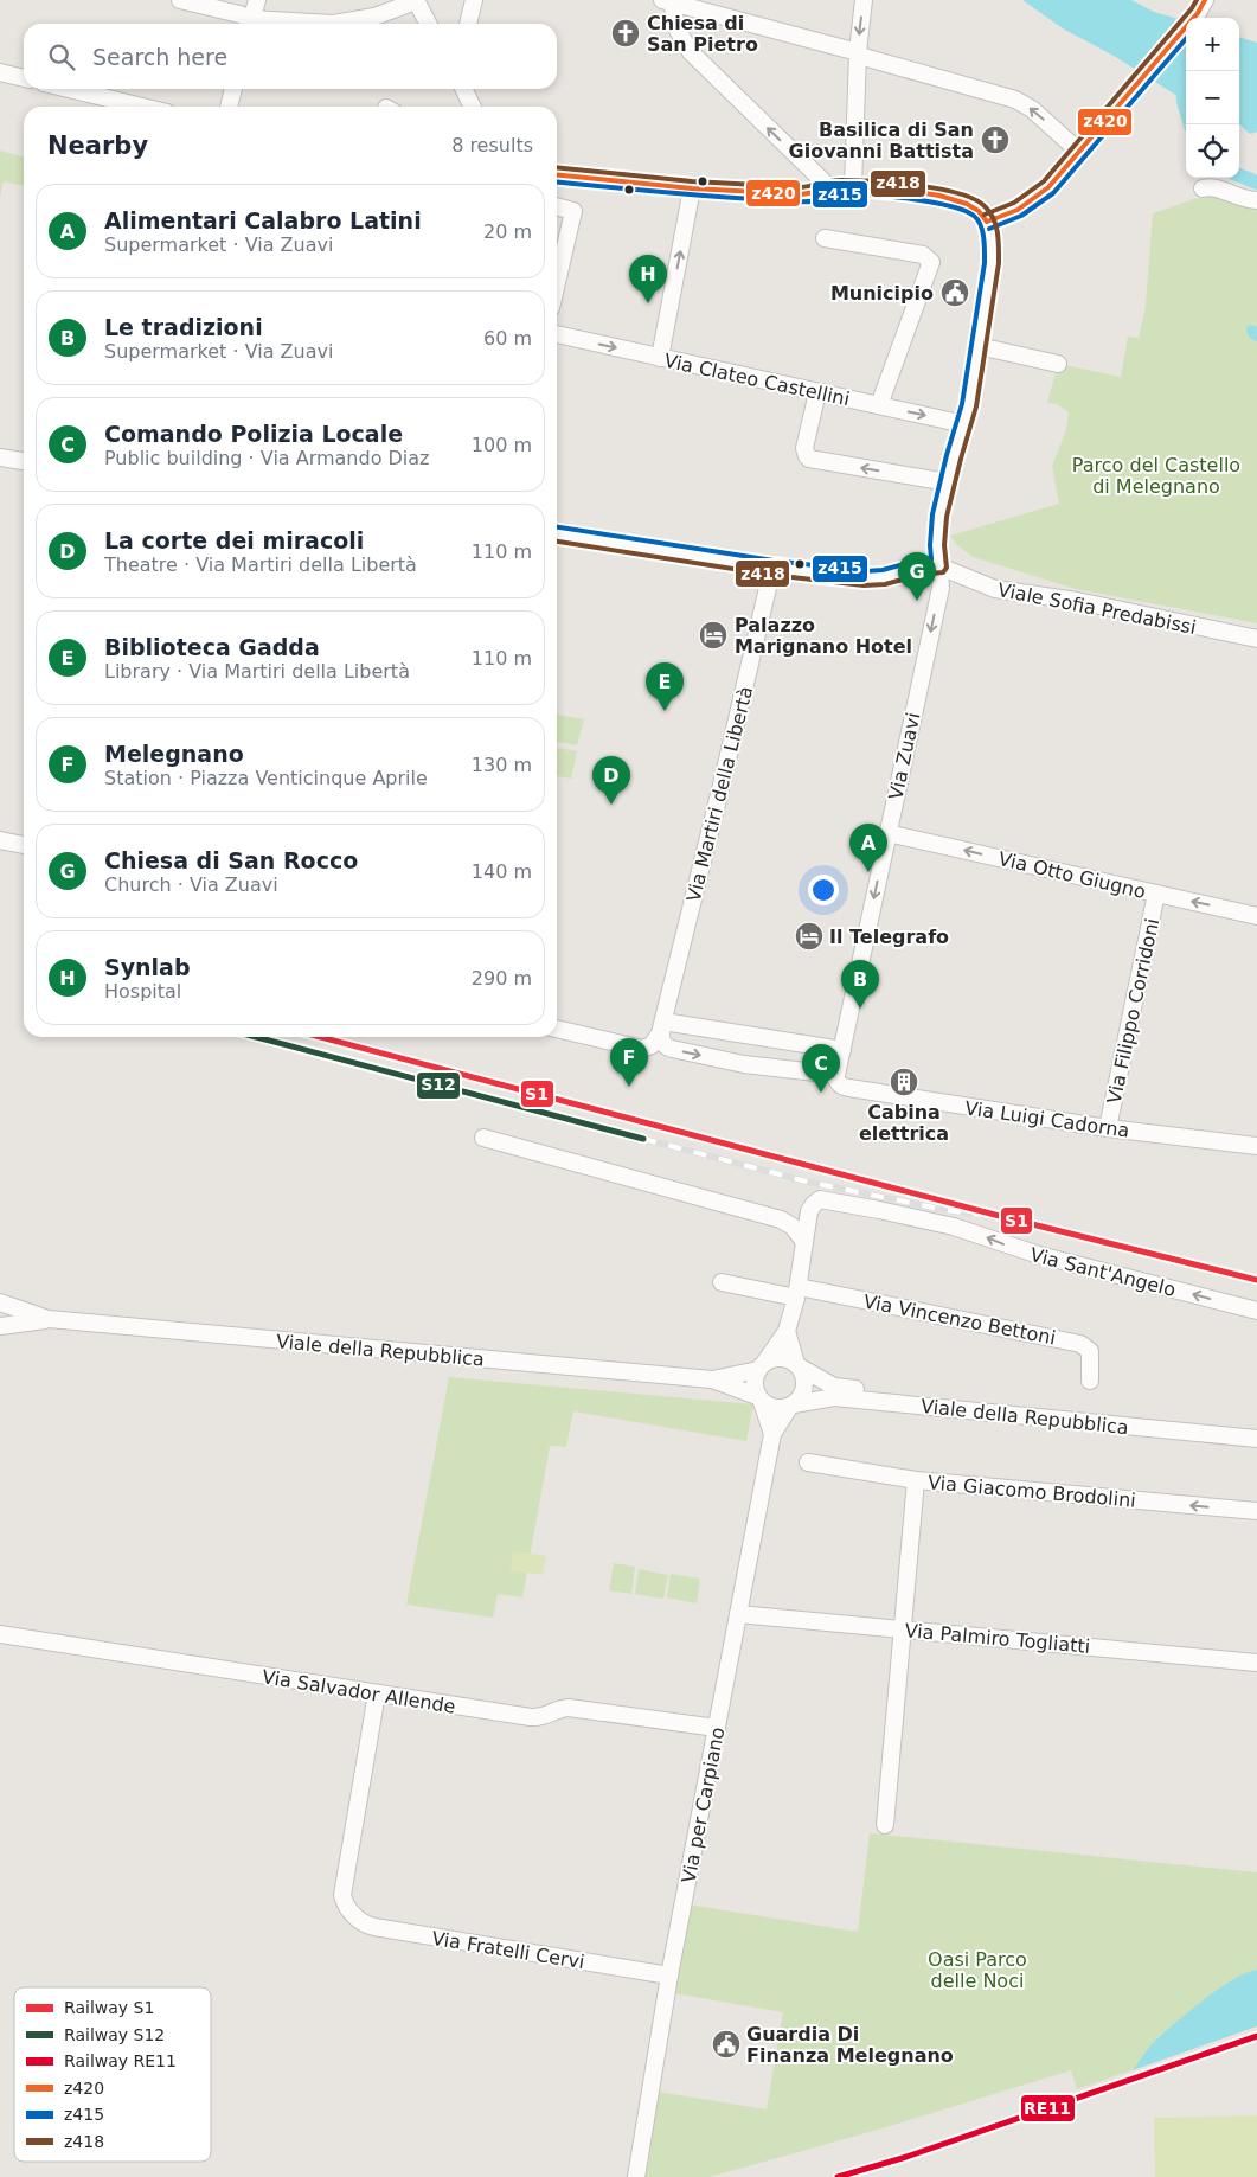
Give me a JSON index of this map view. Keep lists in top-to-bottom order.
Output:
{
  "streets": {
    "street": [
      "Via Clateo Castellini",
      "Viale Sofia Predabissi",
      "Via Zuavi",
      "Via Martiri della Libertà",
      "Via Otto Giugno",
      "Via Filippo Corridoni",
      "Via Luigi Cadorna",
      "Via Sant'Angelo",
      "Via Vincenzo Bettoni",
      "Viale della Repubblica",
      "Via Giacomo Brodolini",
      "Via Palmiro Togliatti",
      "Via Salvador Allende",
      "Via per Carpiano",
      "Via Fratelli Cervi"
    ]
  },
  "crossings": [
    ["Via Clateo Castellini", "Via Zuavi"],
    ["Viale Sofia Predabissi", "Via Zuavi"],
    ["Via Zuavi", "Via Otto Giugno"],
    ["Via Zuavi", "Via Luigi Cadorna"],
    ["Via Martiri della Libertà", "Via Luigi Cadorna"],
    ["Via Otto Giugno", "Via Filippo Corridoni"],
    ["Via Filippo Corridoni", "Via Luigi Cadorna"],
    ["Viale della Repubblica", "Via per Carpiano"],
    ["Via Palmiro Togliatti", "Via per Carpiano"],
    ["Via Salvador Allende", "Via per Carpiano"],
    ["Via Salvador Allende", "Via Fratelli Cervi"],
    ["Via per Carpiano", "Via Fratelli Cervi"]
  ],
  "one_way": [
    "Via Clateo Castellini",
    "Via Zuavi",
    "Via Otto Giugno",
    "Via Giacomo Brodolini"
  ],
  "parks": ["Parco del Castello di Melegnano", "Oasi Parco delle Noci"],
  "places": {
    "church": ["Chiesa di San Pietro", "Basilica di San Giovanni Battista"],
    "public building": ["Municipio", "Guardia Di Finanza Melegnano"],
    "hotel": ["Palazzo Marignano Hotel", "Il Telegrafo"],
    "building": ["Cabina elettrica"]
  },
  "lines": [
    "transit line z420",
    "transit line z418",
    "transit line z415",
    "rail line S1",
    "rail line S12",
    "rail line RE11"
  ],
  "legend": [
    "Railway S1",
    "Railway S12",
    "Railway RE11",
    "z420",
    "z415",
    "z418"
  ],
  "page": {
    "map_buttons": ["+", "−"],
    "search": "Search here",
    "heading": ["Nearby", "8 results"],
    "list": [
      {
        "mark": "A",
        "name": "Alimentari Calabro Latini",
        "note": "Supermarket · Via Zuavi",
        "value": "20 m"
      },
      {
        "mark": "B",
        "name": "Le tradizioni",
        "note": "Supermarket · Via Zuavi",
        "value": "60 m"
      },
      {
        "mark": "C",
        "name": "Comando Polizia Locale",
        "note": "Public building · Via Armando Diaz",
        "value": "100 m"
      },
      {
        "mark": "D",
        "name": "La corte dei miracoli",
        "note": "Theatre · Via Martiri della Libertà",
        "value": "110 m"
      },
      {
        "mark": "E",
        "name": "Biblioteca Gadda",
        "note": "Library · Via Martiri della Libertà",
        "value": "110 m"
      },
      {
        "mark": "F",
        "name": "Melegnano",
        "note": "Station · Piazza Venticinque Aprile",
        "value": "130 m"
      },
      {
        "mark": "G",
        "name": "Chiesa di San Rocco",
        "note": "Church · Via Zuavi",
        "value": "140 m"
      },
      {
        "mark": "H",
        "name": "Synlab",
        "note": "Hospital",
        "value": "290 m"
      }
    ],
    "pins": [
      "H",
      "G",
      "E",
      "D",
      "A",
      "B",
      "F",
      "C"
    ]
  }
}
